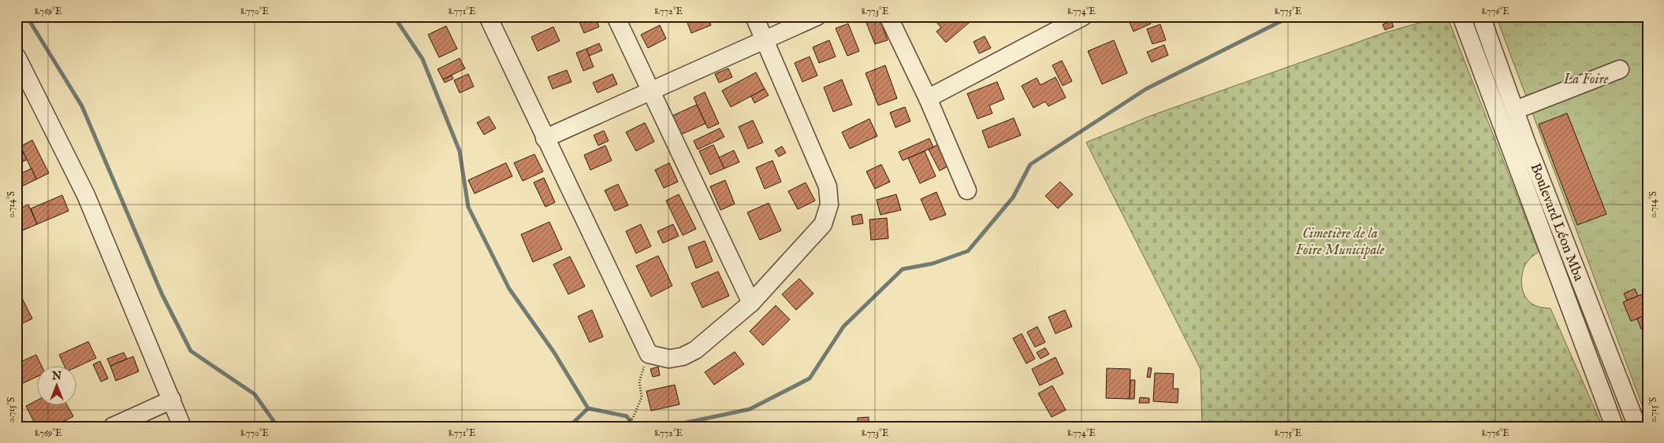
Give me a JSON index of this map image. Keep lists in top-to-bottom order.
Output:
{
  "streets": {
    "street": ["Boulevard Léon Mba"]
  },
  "parks": ["La Foire", "Cimetière de la Foire Municipale"],
  "north": "top",
  "coordinates": [
    "8.769°E",
    "8.770°E",
    "8.771°E",
    "8.772°E",
    "8.773°E",
    "8.774°E",
    "8.775°E",
    "8.776°E",
    "0.714°S",
    "0.715°S"
  ]
}
